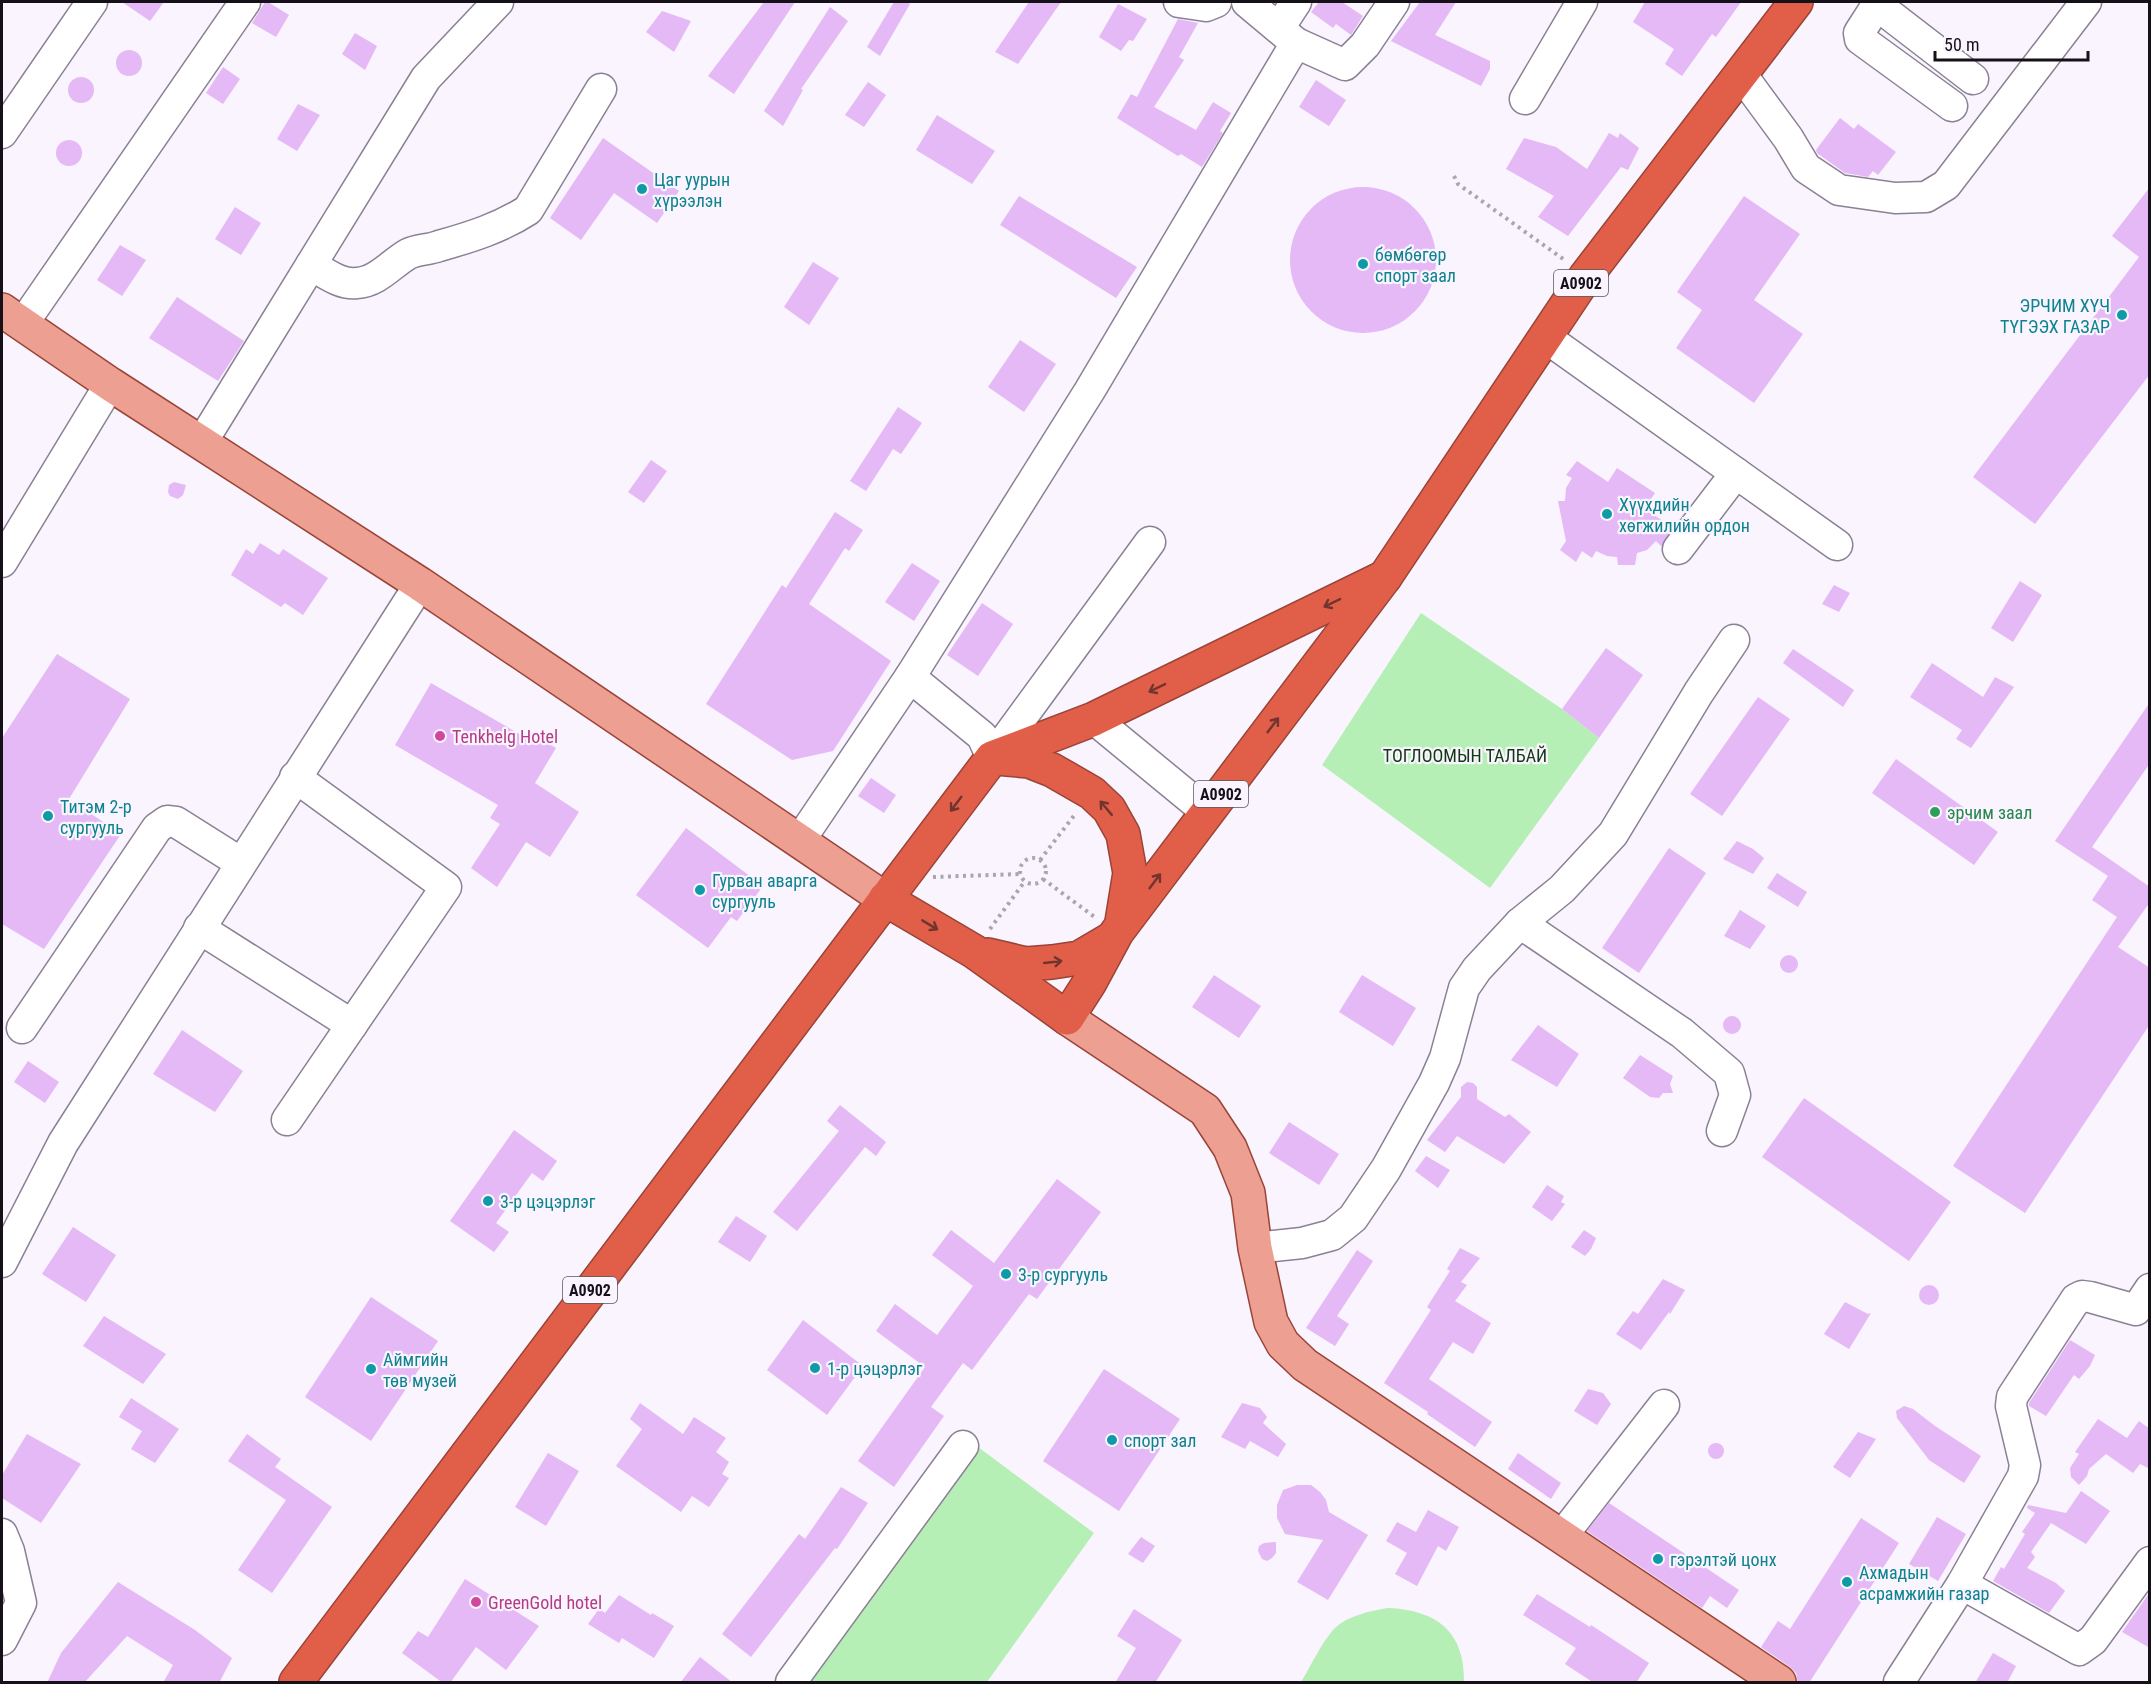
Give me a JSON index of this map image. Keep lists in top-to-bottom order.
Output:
{
  "streets": {
    "highway": ["A0902"]
  },
  "parks": ["ТОГЛООМЫН ТАЛБАЙ"],
  "places": [
    "Цаг уурын хүрээлэн",
    "бөмбөгөр спорт заал",
    "ЭРЧИМ ХҮЧ ТҮГЭЭХ ГАЗАР",
    "Хүүхдийн хөгжилийн ордон",
    "Tenkhelg Hotel",
    "эрчим заал",
    "Титэм 2-р сургууль",
    "Гурван аварга сургууль",
    "3-р цэцэрлэг",
    "3-р сургууль",
    "1-р цэцэрлэг",
    "Аймгийн төв музей",
    "спорт зал",
    "гэрэлтэй цонх",
    "Ахмадын асрамжийн газар",
    "GreenGold hotel"
  ],
  "scale_bar": "50 m"
}
